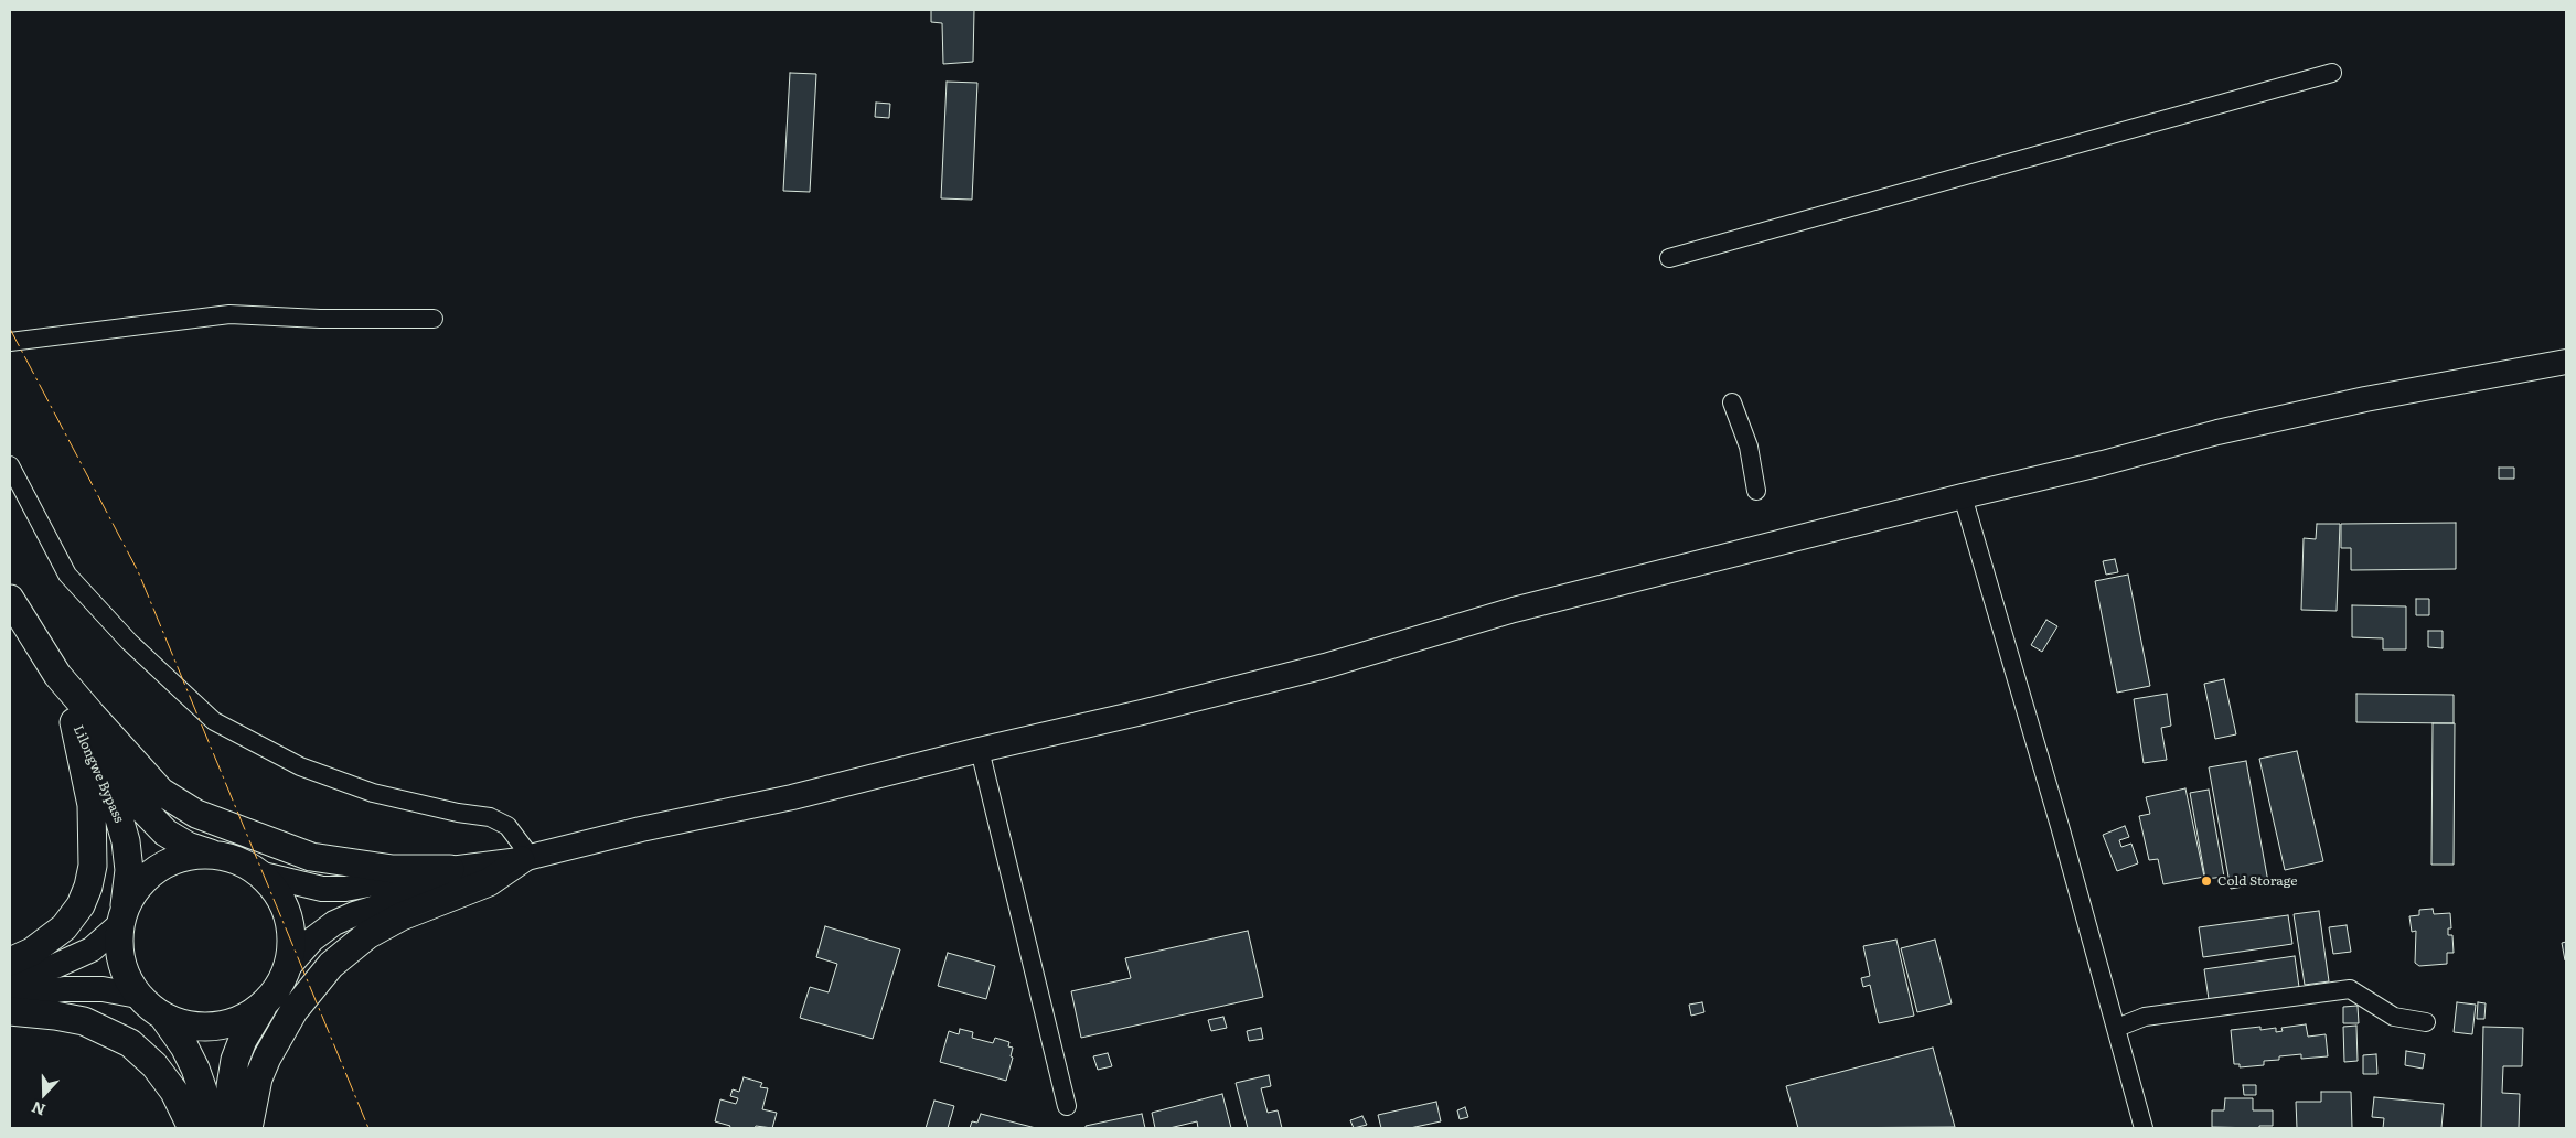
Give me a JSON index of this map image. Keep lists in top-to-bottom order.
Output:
{
  "streets": {
    "main road": ["Lilongwe Bypass"]
  },
  "places": ["Cold Storage"],
  "north": "bottom"
}
